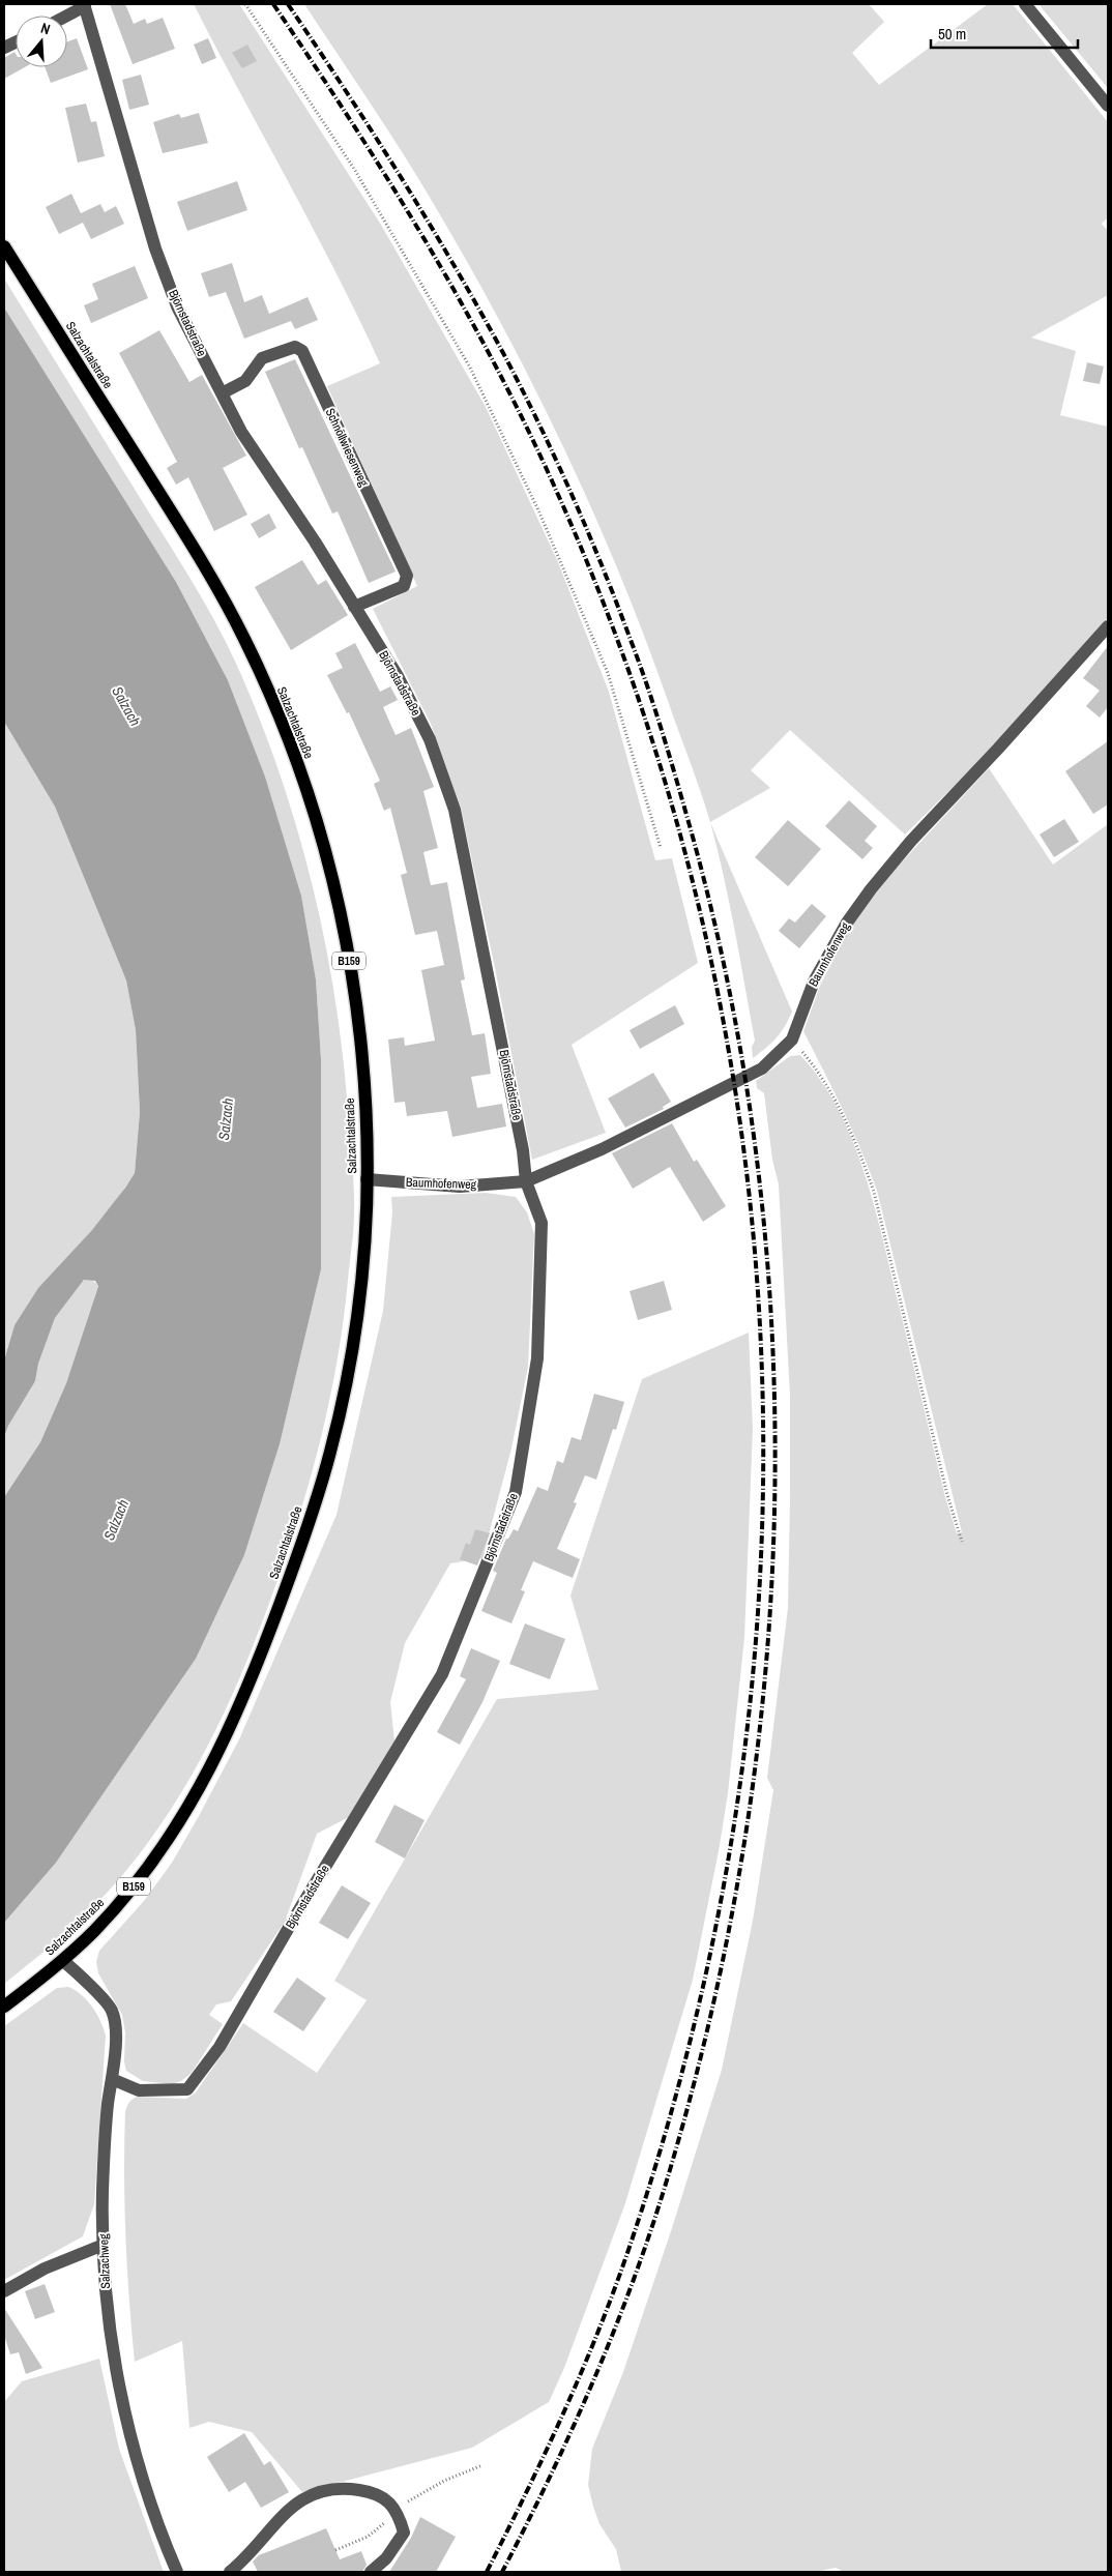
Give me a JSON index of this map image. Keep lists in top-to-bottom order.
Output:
{
  "streets": {
    "main road": ["Salzachtalstraße", "B159"],
    "street": [
      "Björnstadstraße",
      "Schnöllwiesenweg",
      "Baumhofenweg",
      "Salzachweg"
    ]
  },
  "crossings": [
    ["Björnstadstraße", "Schnöllwiesenweg"],
    ["Björnstadstraße", "Baumhofenweg"],
    ["Björnstadstraße", "Salzachweg"],
    ["Salzachtalstraße", "Baumhofenweg"],
    ["Salzachtalstraße", "Salzachweg"]
  ],
  "water": ["Salzach"],
  "scale_bar": "50 m",
  "north": "top"
}
